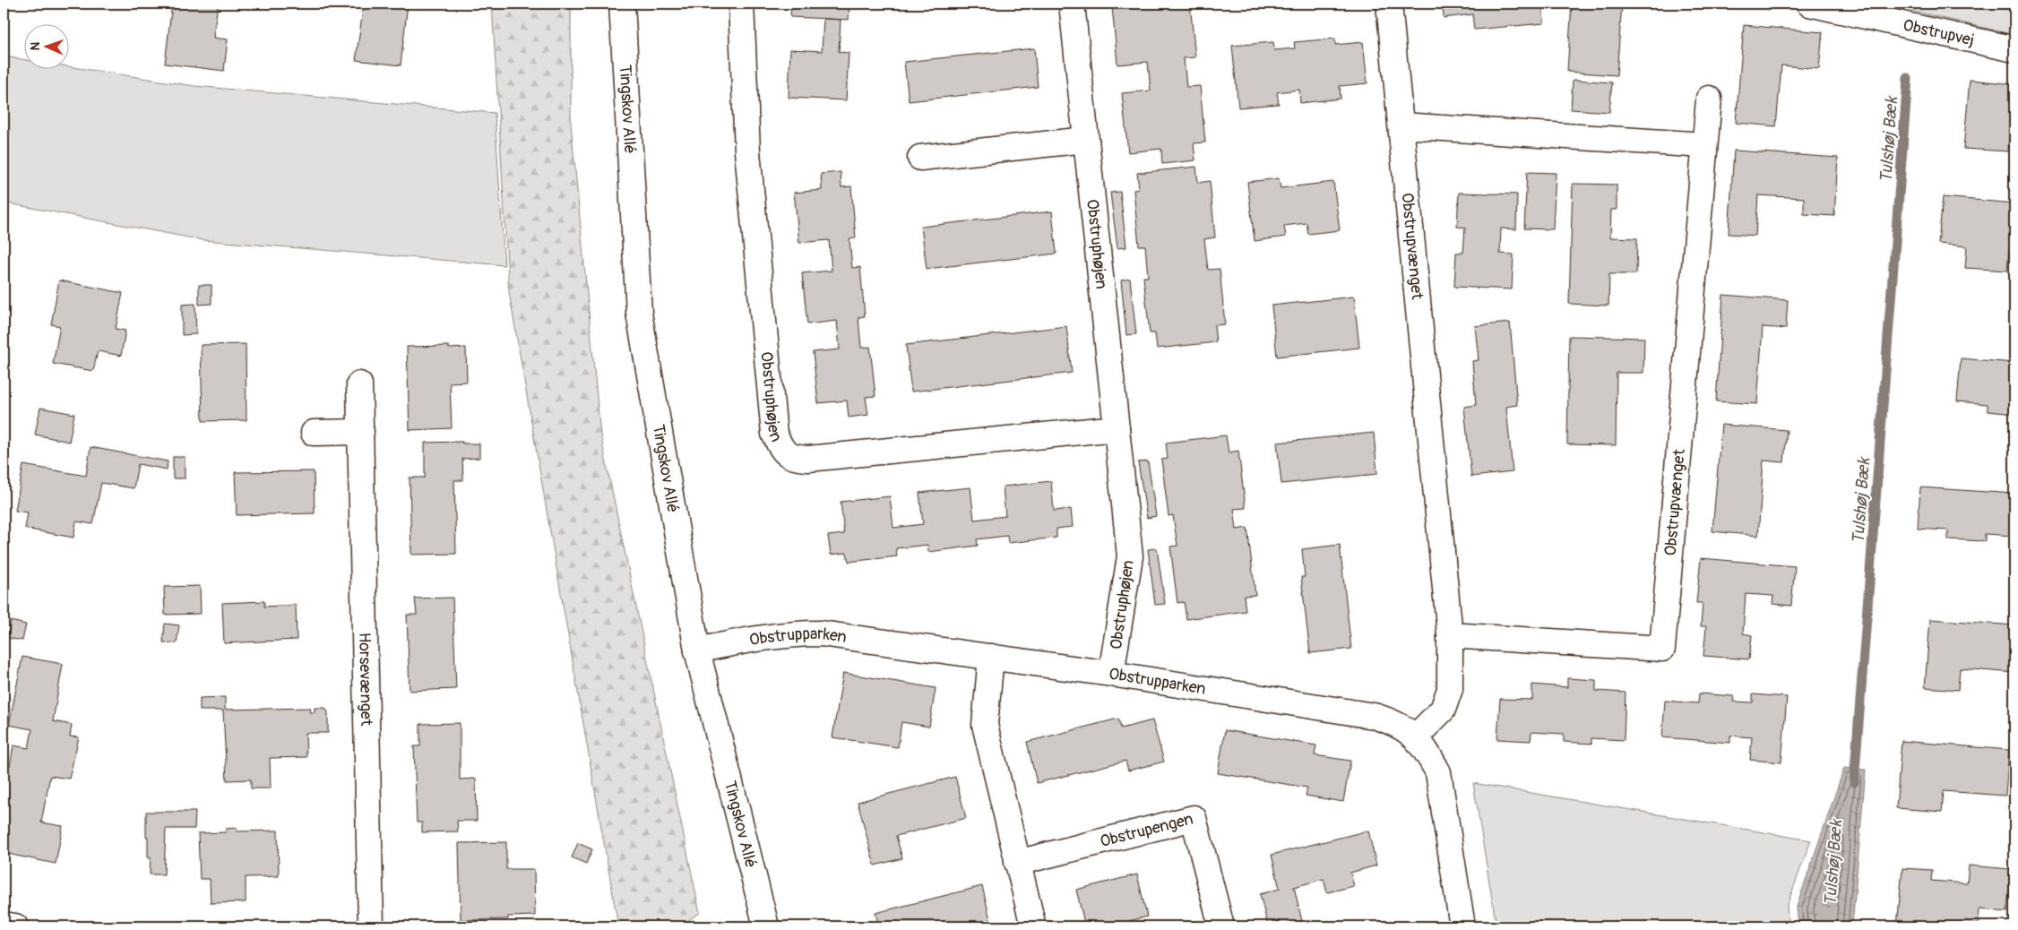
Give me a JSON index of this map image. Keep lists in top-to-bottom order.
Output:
{
  "streets": {
    "street": [
      "Obstrupvej",
      "Tingskov Allé",
      "Obstruphøjen",
      "Obstrupvænget",
      "Obstrupparken",
      "Horsevænget",
      "Obstrupengen"
    ]
  },
  "crossings": [
    ["Tingskov Allé", "Obstrupparken"],
    ["Obstruphøjen", "Obstrupparken"],
    ["Obstrupvænget", "Obstrupparken"]
  ],
  "water": ["Tulshøj Bæk"],
  "north": "left"
}
